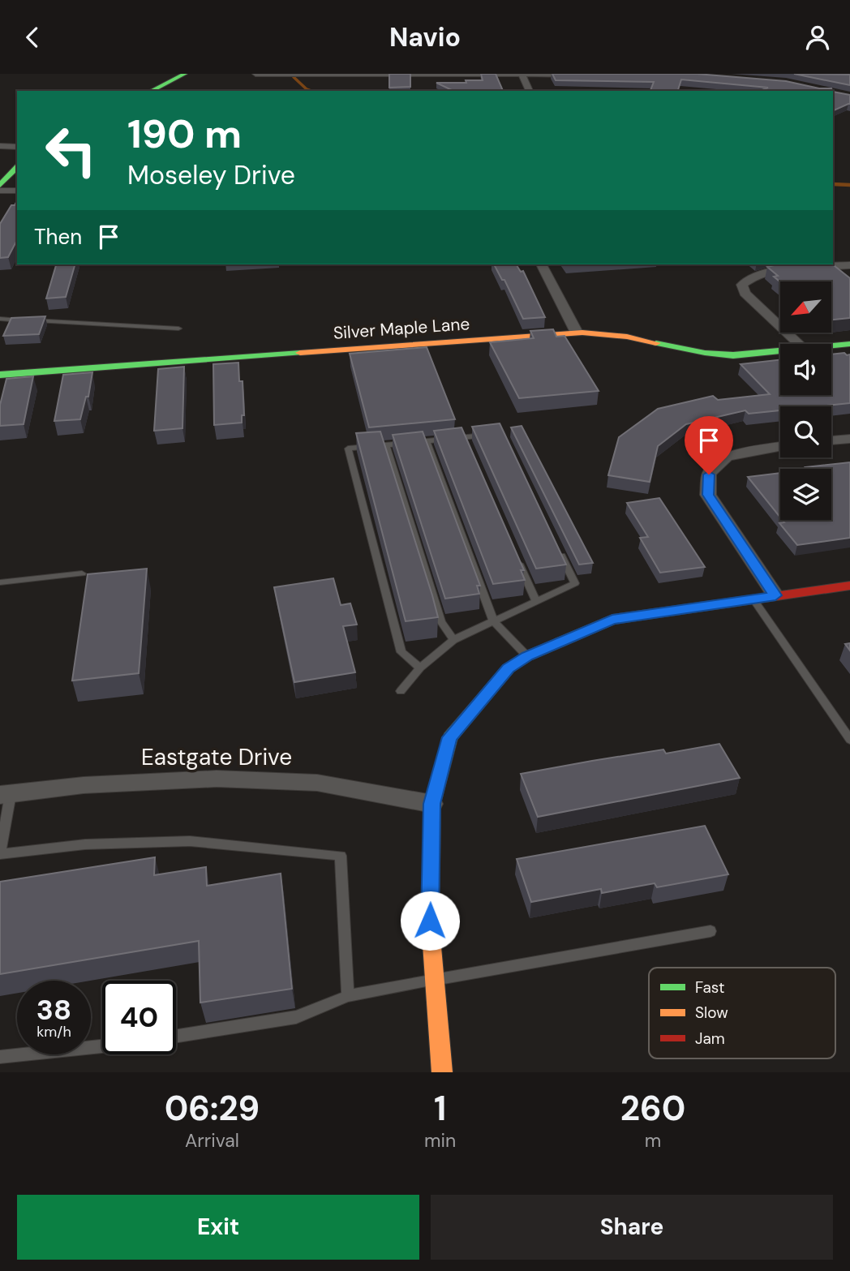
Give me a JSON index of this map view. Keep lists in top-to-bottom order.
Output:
{
  "streets": {
    "street": ["Silver Maple Lane", "Eastgate Drive"]
  },
  "legend": ["Fast", "Slow", "Jam"],
  "north": "bottom left",
  "page": {
    "header": "Navio",
    "turn": ["190 m", "Moseley Drive"],
    "then": "Then",
    "speed": "38 km/h",
    "limit": "40",
    "eta": [
      "06:29",
      "Arrival",
      "1",
      "min",
      "260",
      "m"
    ],
    "buttons": ["Exit", "Share"]
  }
}
